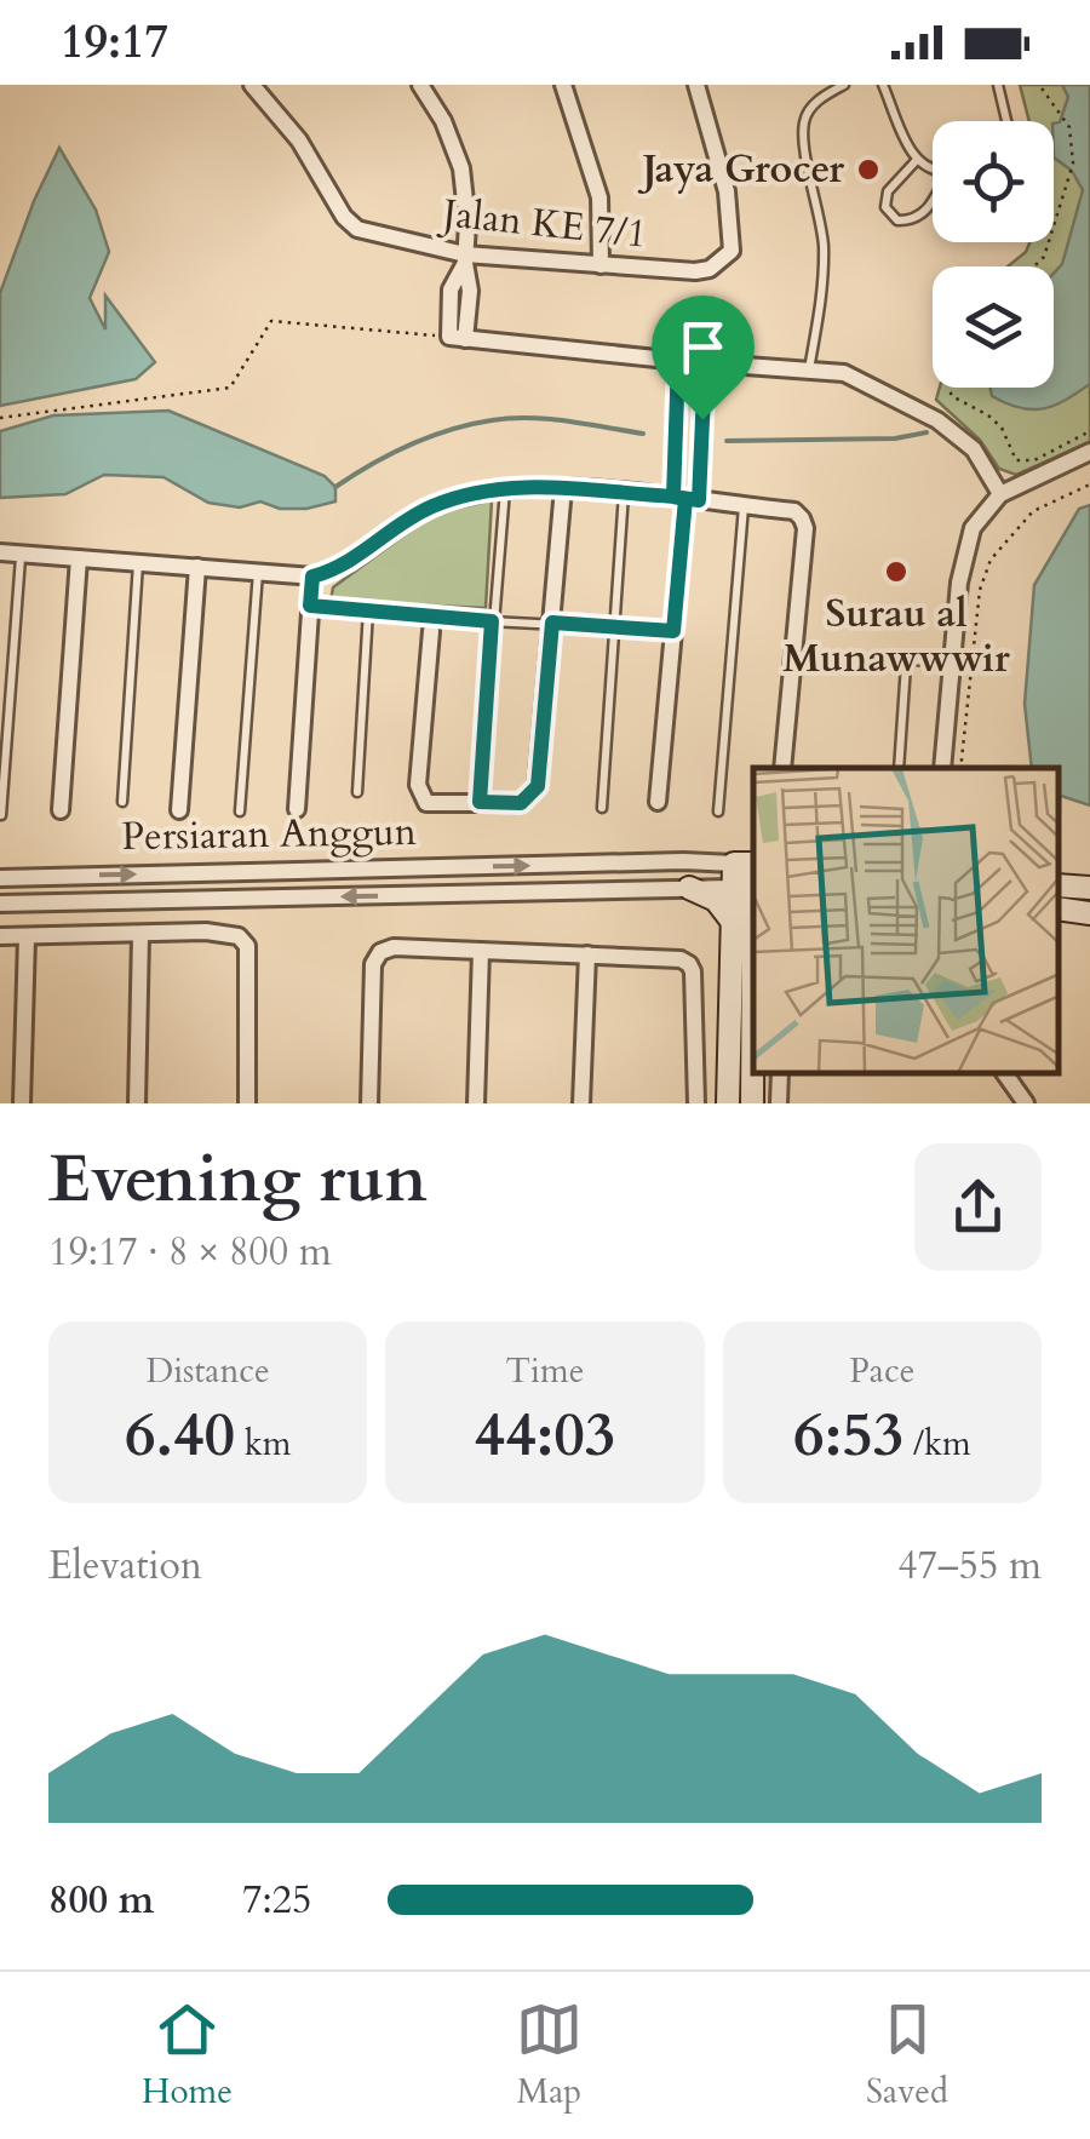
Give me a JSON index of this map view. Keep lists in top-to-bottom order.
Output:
{
  "streets": {
    "street": ["Jalan KE 7/1", "Persiaran Anggun"]
  },
  "places": ["Jaya Grocer", "Surau al Munawwwir"],
  "page": {
    "status": "19:17",
    "heading": ["Evening run", "19:17 · 8 × 800 m"],
    "stats": [
      ["Distance", "6.40 km"],
      ["Time", "44:03"],
      ["Pace", "6:53 /km"]
    ],
    "chart": ["Elevation", "47–55 m"],
    "list": [
      {
        "name": "800 m",
        "note": "7:25"
      }
    ],
    "tabs": ["Home", "Map", "Saved"]
  }
}
